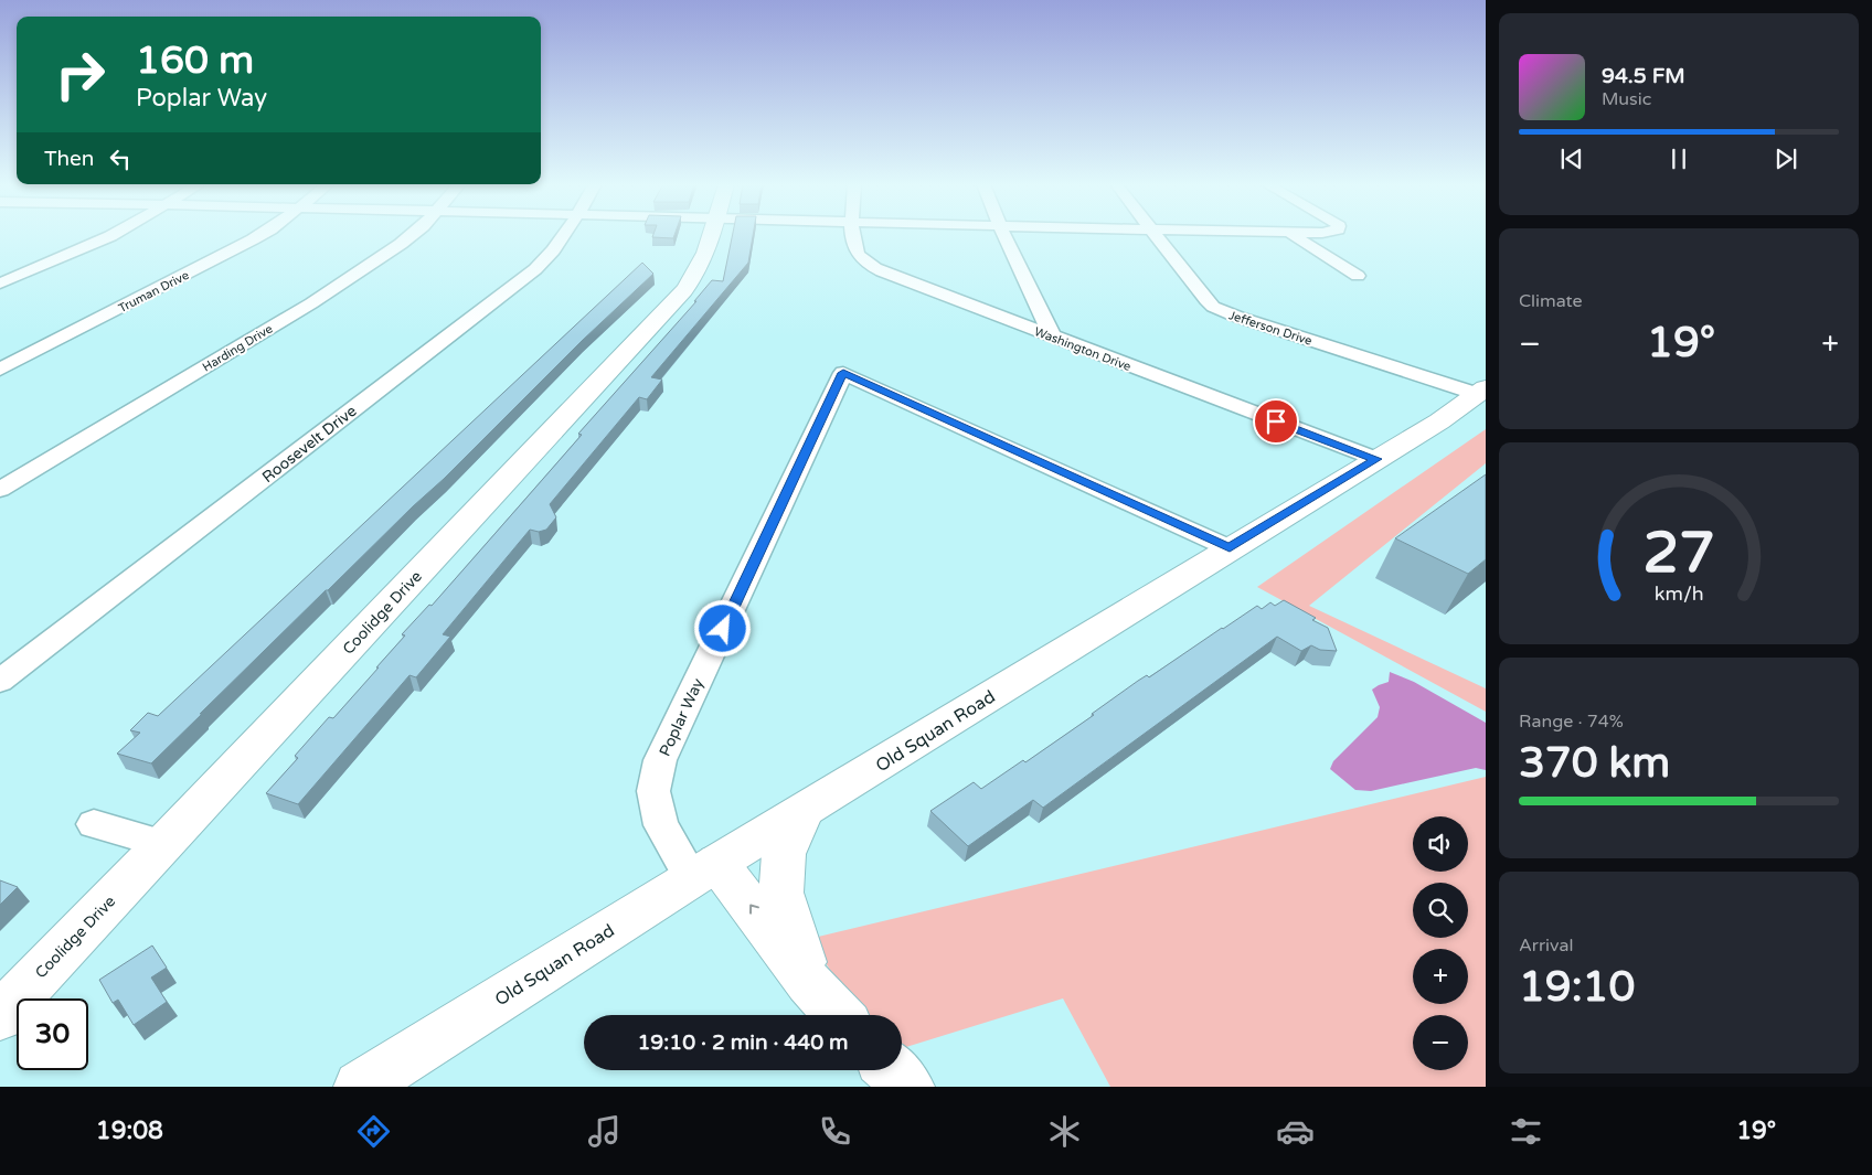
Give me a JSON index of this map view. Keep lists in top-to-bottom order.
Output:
{
  "streets": {
    "main road": ["Coolidge Drive", "Old Squan Road"],
    "street": [
      "Truman Drive",
      "Jefferson Drive",
      "Harding Drive",
      "Washington Drive",
      "Roosevelt Drive",
      "Poplar Way"
    ]
  },
  "crossings": [
    ["Jefferson Drive", "Old Squan Road"],
    ["Washington Drive", "Old Squan Road"],
    ["Poplar Way", "Old Squan Road"]
  ],
  "page": {
    "turn": ["160 m", "Poplar Way"],
    "song": ["94.5 FM", "Music"],
    "then": "Then",
    "tile": [
      "Climate",
      ["Range · 74%", "370 km"],
      ["Arrival", "19:10"]
    ],
    "heat": ["−", "19°", "+"],
    "map_buttons": ["+", "−"],
    "limit": "30",
    "trip": "19:10 · 2 min · 440 m",
    "tabs": ["19:08", "19°"],
    "gauge": ["27", "km/h"]
  }
}
